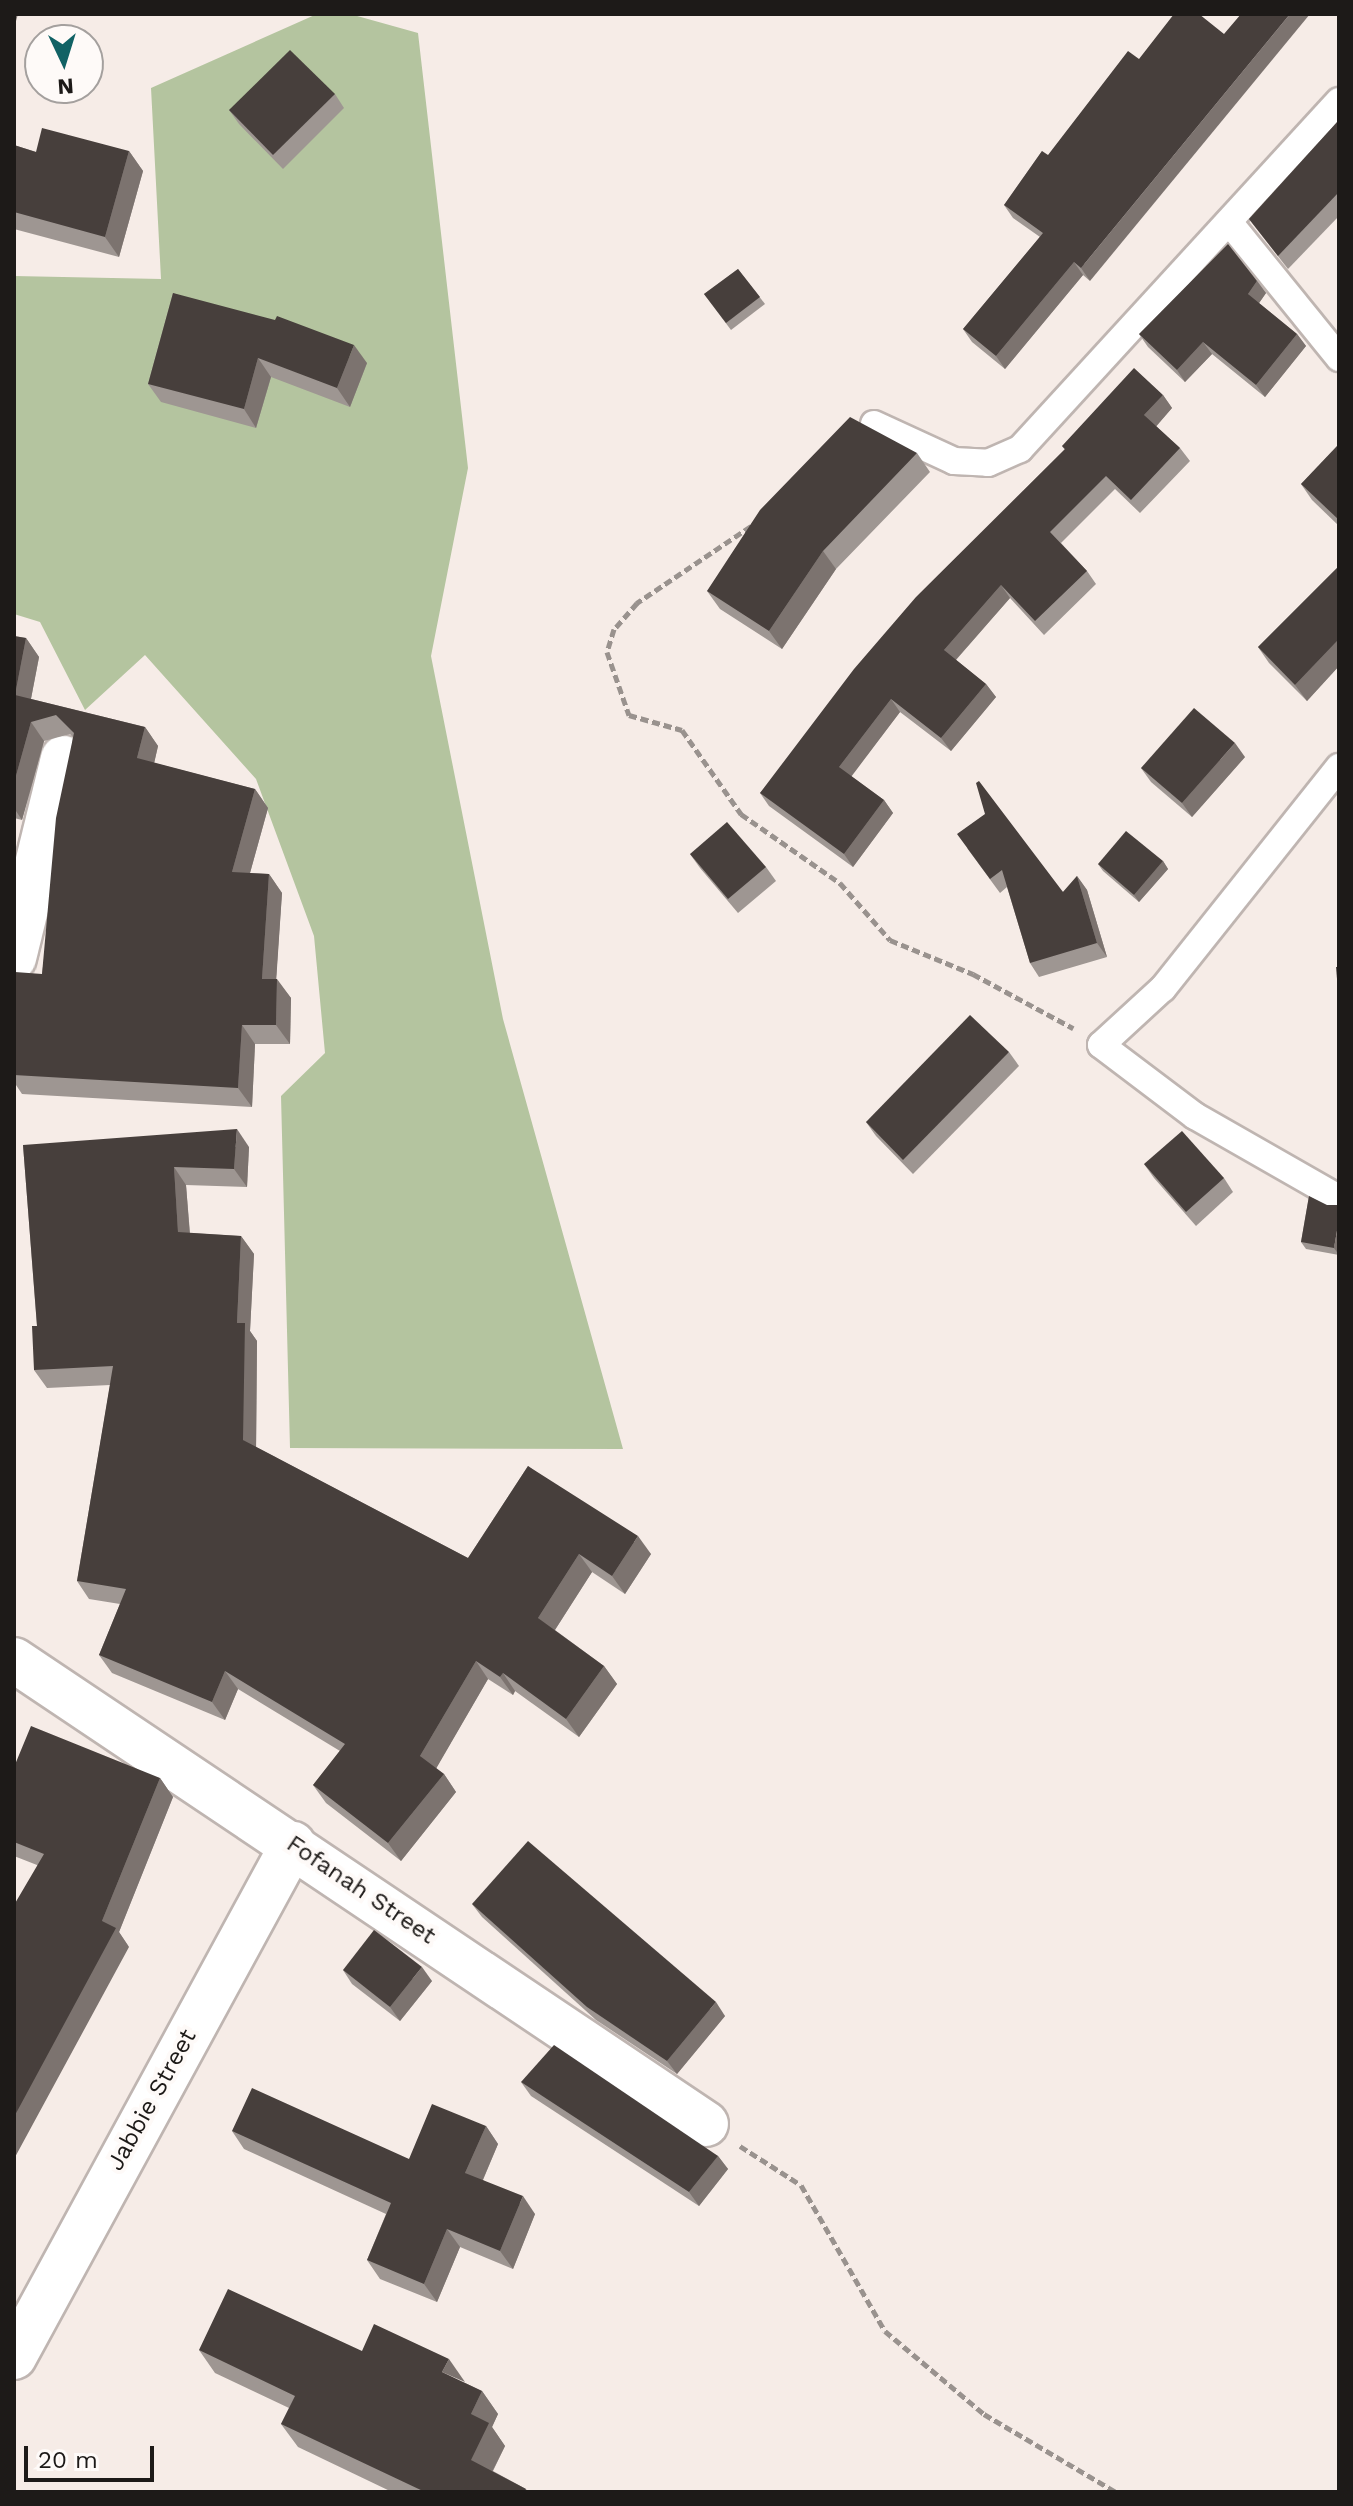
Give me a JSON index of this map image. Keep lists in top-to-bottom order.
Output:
{
  "streets": {
    "street": ["Fofanah Street", "Jabbie Street"]
  },
  "crossings": [
    ["Fofanah Street", "Jabbie Street"]
  ],
  "scale_bar": "20 m",
  "north": "bottom"
}
